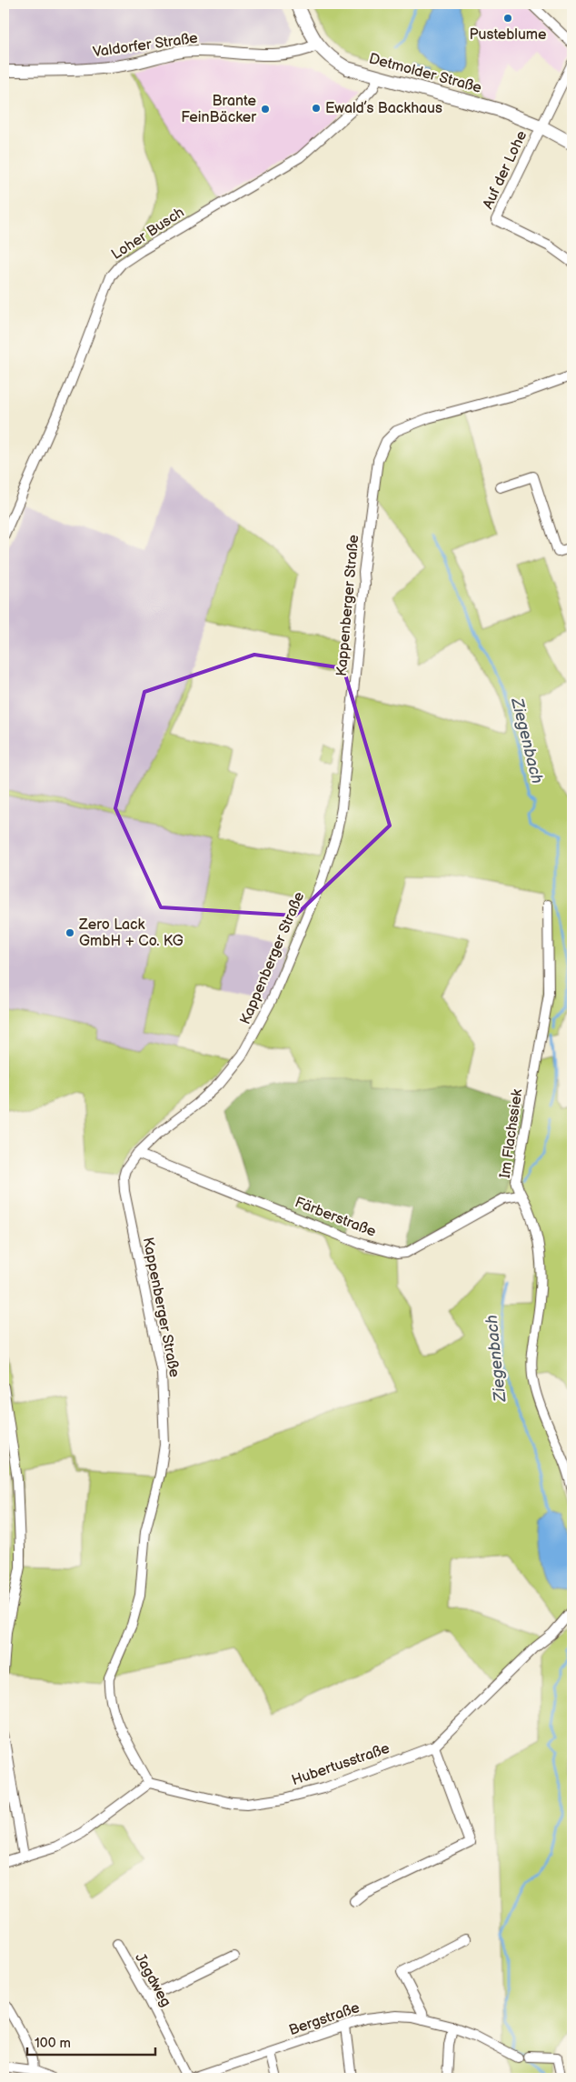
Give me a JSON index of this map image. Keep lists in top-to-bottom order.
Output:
{
  "streets": {
    "main road": ["Detmolder Straße"],
    "street": [
      "Valdorfer Straße",
      "Auf der Lohe",
      "Loher Busch",
      "Kappenberger Straße",
      "Im Flachssiek",
      "Färberstraße",
      "Hubertusstraße",
      "Jagdweg",
      "Bergstraße"
    ]
  },
  "crossings": [
    ["Valdorfer Straße", "Detmolder Straße"],
    ["Detmolder Straße", "Auf der Lohe"],
    ["Detmolder Straße", "Loher Busch"],
    ["Kappenberger Straße", "Färberstraße"],
    ["Kappenberger Straße", "Hubertusstraße"],
    ["Im Flachssiek", "Färberstraße"],
    ["Jagdweg", "Bergstraße"]
  ],
  "water": ["Ziegenbach"],
  "places": [
    "Pusteblume",
    "Ewald’s Backhaus",
    "Brante FeinBäcker",
    "Zero Lack GmbH + Co. KG"
  ],
  "scale_bar": "100 m"
}
